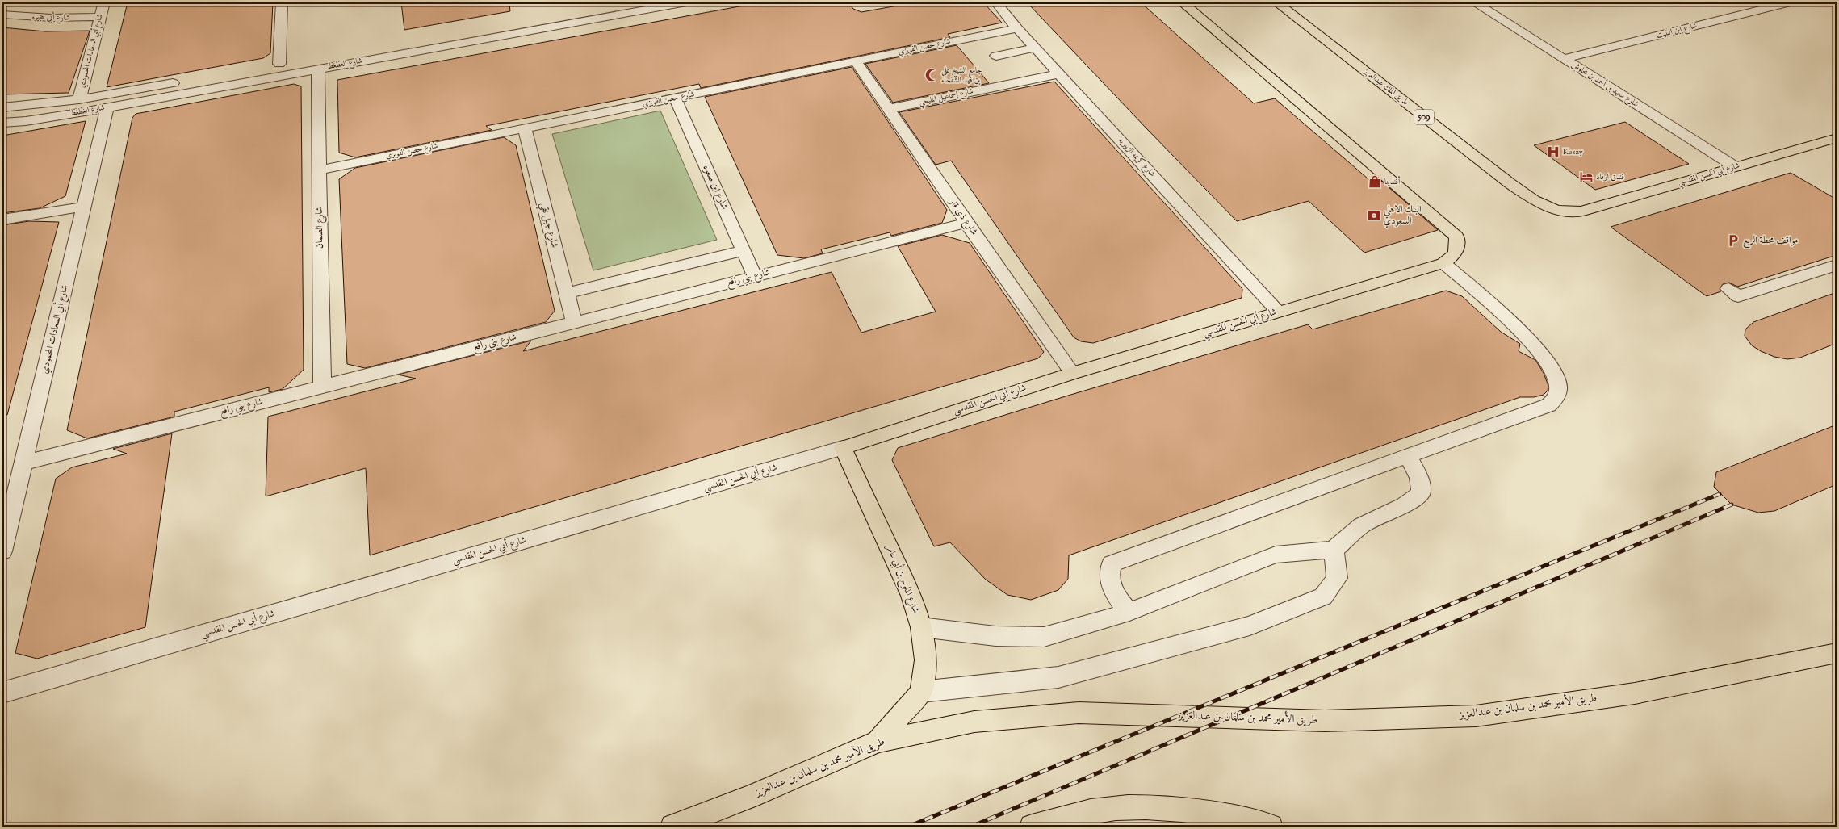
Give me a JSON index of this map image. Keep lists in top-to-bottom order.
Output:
{
  "streets": {
    "main road": [
      "طريق الملك عبدالعزيز",
      "509",
      "شارع أبي الحسن المقدسي",
      "شارع الملوح بن أبي عامر",
      "طريق الأمير محمد بن سلمان بن عبدالعزيز"
    ],
    "street": [
      "شارع أبي حجيره",
      "شارع ابن البتيت",
      "شارع حصن الفويزي",
      "شارع أبي السعادات المحمودي",
      "شارع الغطغط",
      "شارع سعيد بن أحمد بن محاوش",
      "شارع إسماعيل المليحي",
      "شارع كريمه الزبيريه",
      "شارع ابن صعوه",
      "شارع ذي قار",
      "شارع جبل نقي",
      "شارع الصمان",
      "شارع بني رافع"
    ]
  },
  "crossings": [
    ["شارع أبي حجيره", "شارع أبي السعادات المحمودي"],
    ["شارع ابن البتيت", "شارع سعيد بن أحمد بن محاوش"],
    ["شارع حصن الفويزي", "شارع كريمه الزبيريه"],
    ["شارع حصن الفويزي", "شارع ابن صعوه"],
    ["شارع حصن الفويزي", "شارع ذي قار"],
    ["شارع حصن الفويزي", "شارع جبل نقي"],
    ["شارع حصن الفويزي", "شارع الصمان"],
    ["شارع أبي السعادات المحمودي", "شارع الغطغط"],
    ["شارع أبي السعادات المحمودي", "شارع بني رافع"],
    ["شارع الغطغط", "شارع الصمان"],
    ["شارع سعيد بن أحمد بن محاوش", "شارع أبي الحسن المقدسي"],
    ["طريق الملك عبدالعزيز", "شارع أبي الحسن المقدسي"],
    ["شارع إسماعيل المليحي", "شارع كريمه الزبيريه"],
    ["شارع إسماعيل المليحي", "شارع ذي قار"],
    ["شارع كريمه الزبيريه", "شارع أبي الحسن المقدسي"],
    ["شارع أبي الحسن المقدسي", "شارع ذي قار"],
    ["شارع أبي الحسن المقدسي", "شارع الملوح بن أبي عامر"],
    ["شارع ابن صعوه", "شارع بني رافع"],
    ["شارع ذي قار", "شارع بني رافع"],
    ["شارع جبل نقي", "شارع بني رافع"],
    ["شارع الصمان", "شارع بني رافع"]
  ],
  "places": {
    "mosque": ["جامع الشيخ علي بن فهد الشقحاء"],
    "hospital": ["Kesay"],
    "hotel": ["فندق ارفاد"],
    "shop": ["أفندينا"],
    "bank": ["البنك الاهلي السعودي"],
    "parking": ["مواقف محطة الربع"]
  }
}
